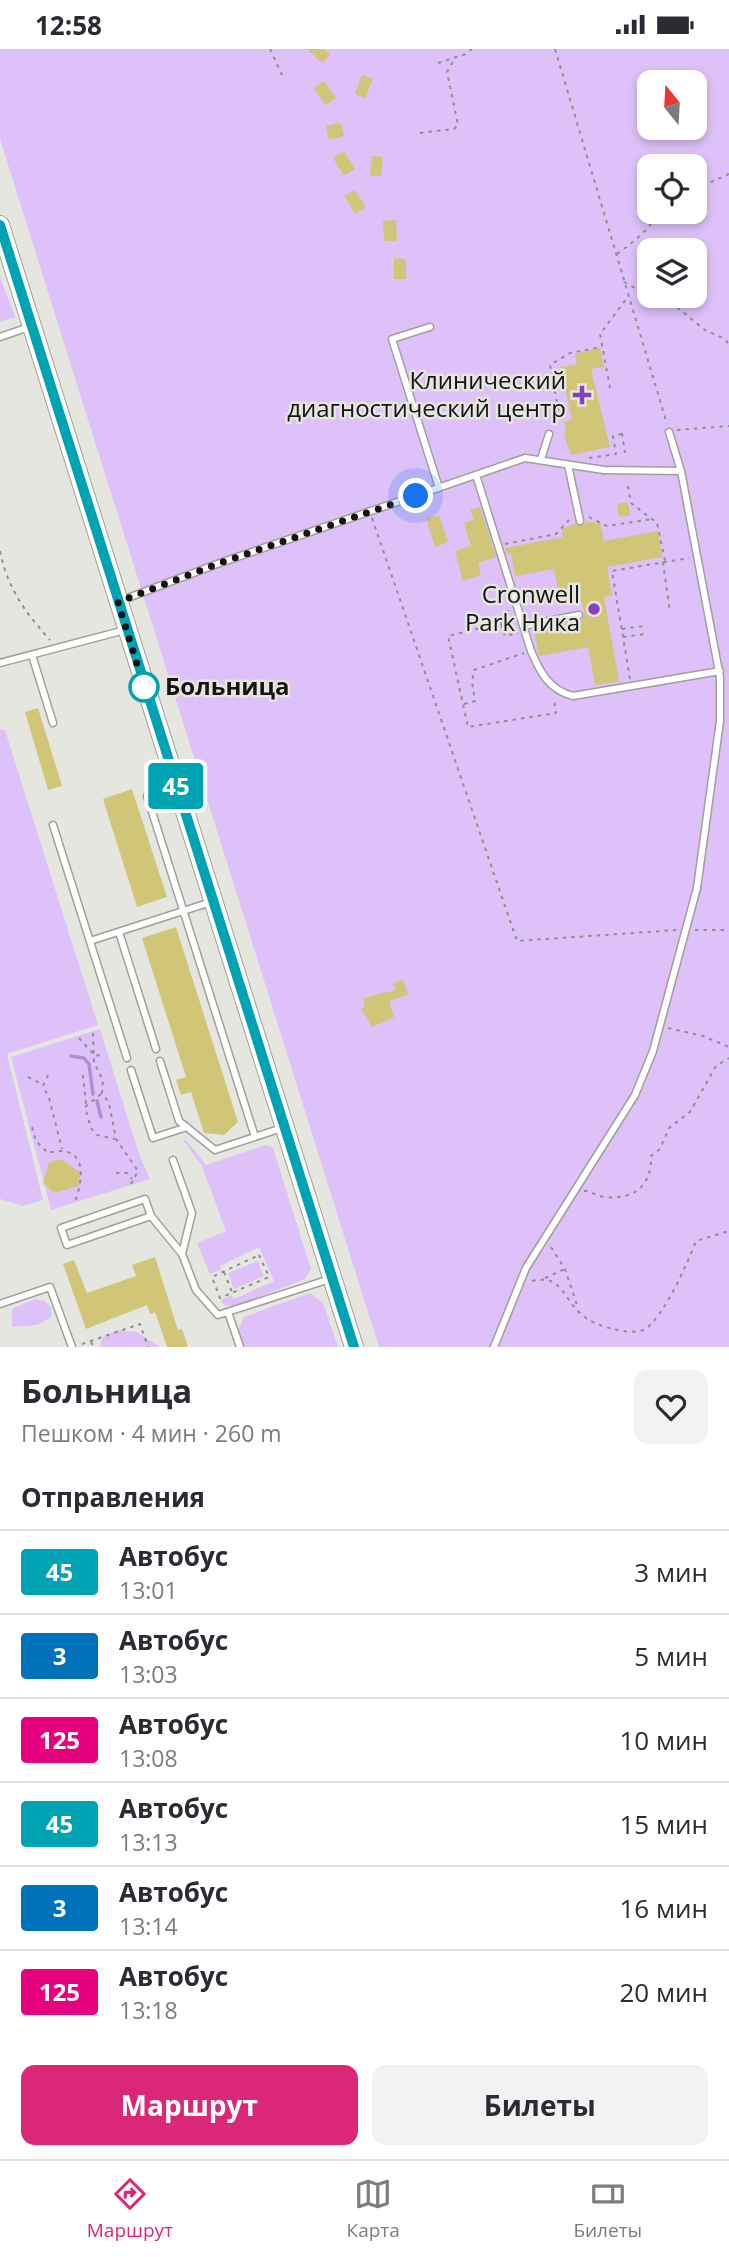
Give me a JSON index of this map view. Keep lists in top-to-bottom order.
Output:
{
  "places": {
    "health": ["Клинический диагностический центр"],
    "other": ["Cronwell Park Ника", "Больница"]
  },
  "lines": ["bus line 45"],
  "north": "top",
  "page": {
    "status": "12:58",
    "on_map": "45",
    "heading": [
      ["Больница", "Пешком · 4 мин · 260 m"],
      "Отправления"
    ],
    "list": [
      {
        "mark": "45",
        "name": "Автобус",
        "note": "13:01",
        "value": "3 мин"
      },
      {
        "mark": "3",
        "name": "Автобус",
        "note": "13:03",
        "value": "5 мин"
      },
      {
        "mark": "125",
        "name": "Автобус",
        "note": "13:08",
        "value": "10 мин"
      },
      {
        "mark": "45",
        "name": "Автобус",
        "note": "13:13",
        "value": "15 мин"
      },
      {
        "mark": "3",
        "name": "Автобус",
        "note": "13:14",
        "value": "16 мин"
      },
      {
        "mark": "125",
        "name": "Автобус",
        "note": "13:18",
        "value": "20 мин"
      }
    ],
    "buttons": ["Маршрут", "Билеты"],
    "tabs": ["Маршрут", "Карта", "Билеты"]
  }
}
